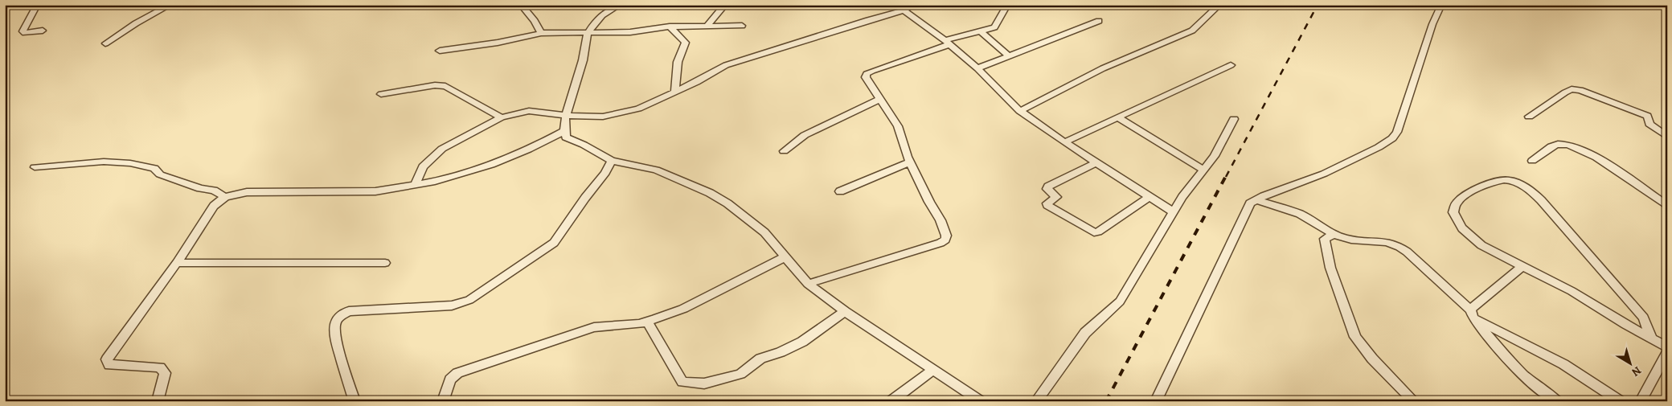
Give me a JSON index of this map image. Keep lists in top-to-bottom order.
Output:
{
  "north": "bottom right"
}
